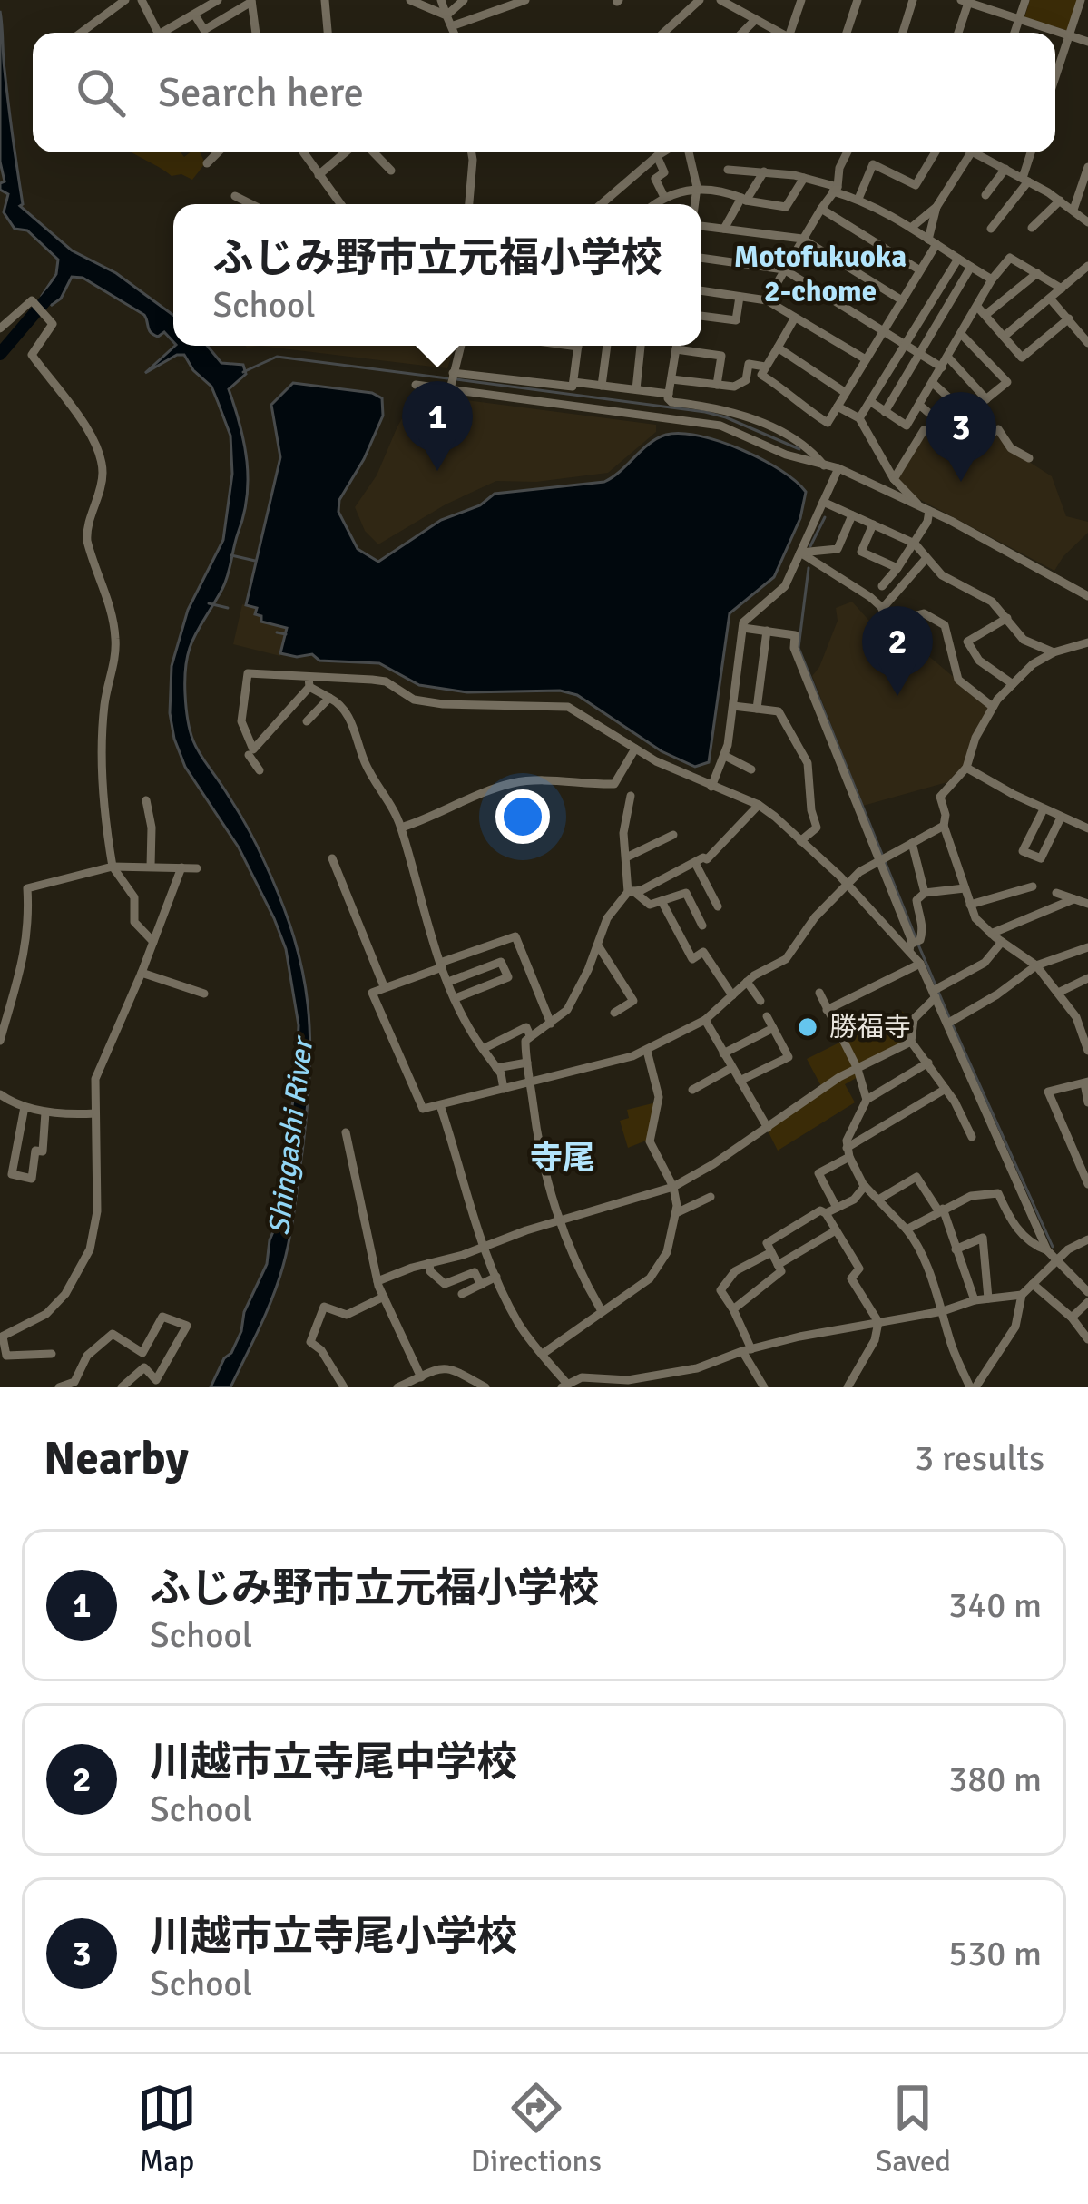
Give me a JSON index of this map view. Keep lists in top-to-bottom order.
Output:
{
  "districts": ["Motofukuoka 2-chome", "寺尾"],
  "water": ["Shingashi River"],
  "places": ["勝福寺"],
  "page": {
    "search": "Search here",
    "popup": ["ふじみ野市立元福小学校", "School"],
    "pins": ["1", "3", "2"],
    "heading": ["Nearby", "3 results"],
    "list": [
      {
        "mark": "1",
        "name": "ふじみ野市立元福小学校",
        "note": "School",
        "value": "340 m"
      },
      {
        "mark": "2",
        "name": "川越市立寺尾中学校",
        "note": "School",
        "value": "380 m"
      },
      {
        "mark": "3",
        "name": "川越市立寺尾小学校",
        "note": "School",
        "value": "530 m"
      }
    ],
    "nav": ["Map", "Directions", "Saved"]
  }
}
